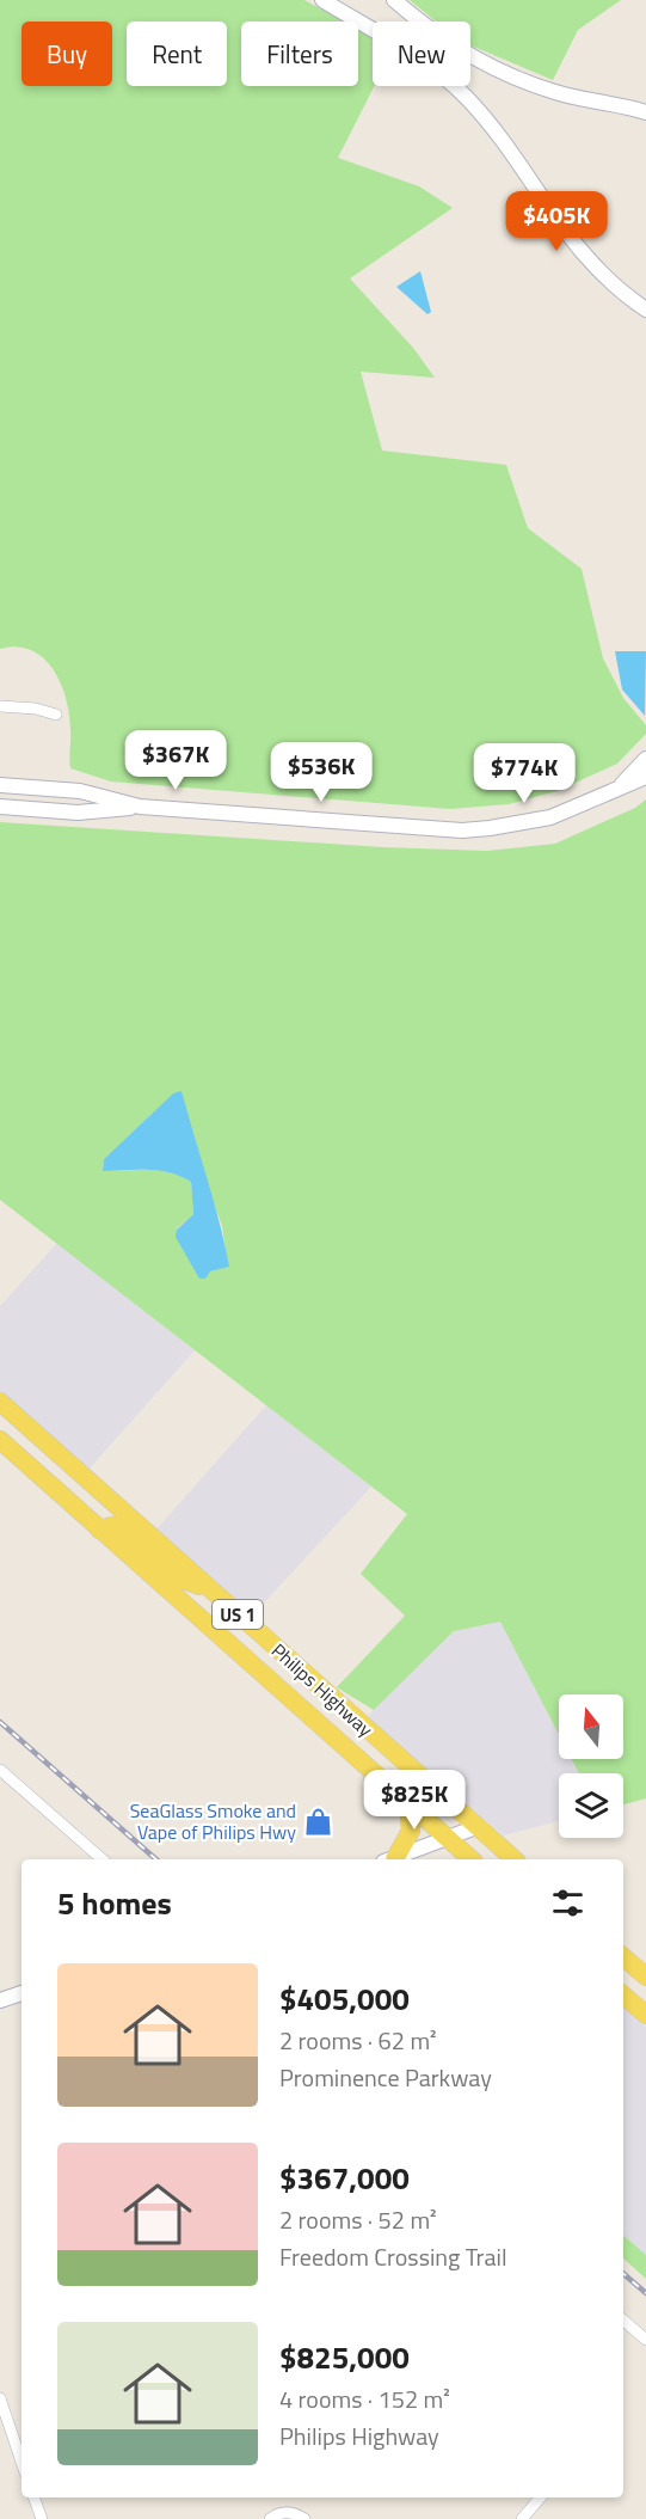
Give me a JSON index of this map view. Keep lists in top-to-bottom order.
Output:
{
  "streets": {
    "main road": ["US 1", "Philips Highway"]
  },
  "places": {
    "shop": ["SeaGlass Smoke and Vape of Philips Hwy"]
  },
  "north": "top",
  "page": {
    "chip": [
      "Buy",
      "Rent",
      "Filters",
      "New"
    ],
    "price": [
      "$405K",
      "$367K",
      "$536K",
      "$774K",
      "$825K"
    ],
    "heading": "5 homes",
    "list": [
      {
        "name": "$405,000",
        "note": "2 rooms · 62 m² · Prominence Parkway"
      },
      {
        "name": "$367,000",
        "note": "2 rooms · 52 m² · Freedom Crossing Trail"
      },
      {
        "name": "$825,000",
        "note": "4 rooms · 152 m² · Philips Highway"
      }
    ]
  }
}
